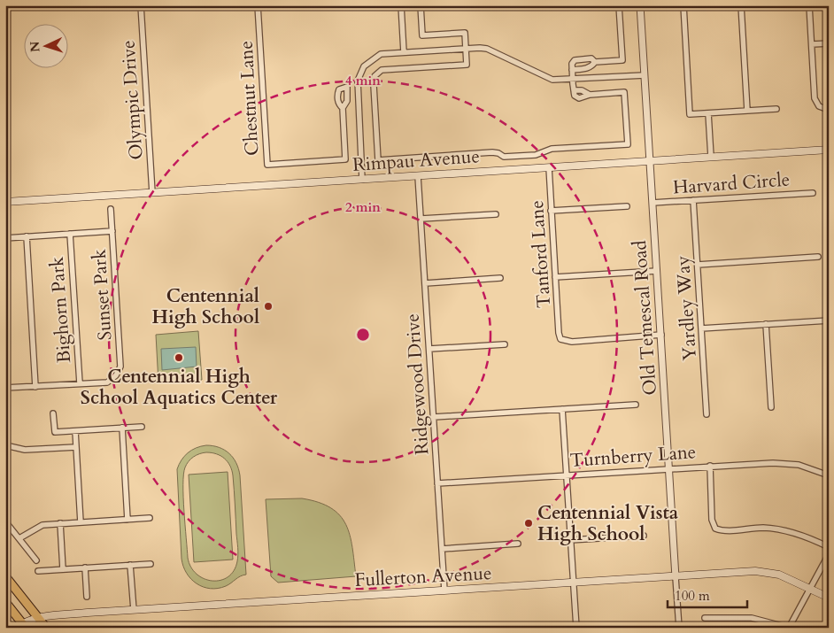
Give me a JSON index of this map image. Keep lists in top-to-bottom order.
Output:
{
  "streets": {
    "main road": ["Rimpau Avenue", "Fullerton Avenue"],
    "street": [
      "Chestnut Lane",
      "Olympic Drive",
      "Harvard Circle",
      "Tanford Lane",
      "Sunset Park",
      "Yardley Way",
      "Bighorn Park",
      "Old Temescal Road",
      "Ridgewood Drive",
      "Turnberry Lane"
    ]
  },
  "crossings": [
    ["Olympic Drive", "Rimpau Avenue"],
    ["Rimpau Avenue", "Tanford Lane"],
    ["Rimpau Avenue", "Old Temescal Road"],
    ["Rimpau Avenue", "Ridgewood Drive"],
    ["Harvard Circle", "Yardley Way"],
    ["Harvard Circle", "Old Temescal Road"],
    ["Tanford Lane", "Old Temescal Road"],
    ["Sunset Park", "Bighorn Park"],
    ["Old Temescal Road", "Turnberry Lane"],
    ["Old Temescal Road", "Fullerton Avenue"],
    ["Ridgewood Drive", "Turnberry Lane"],
    ["Ridgewood Drive", "Fullerton Avenue"]
  ],
  "places": ["Centennial High School", "Centennial High School Aquatics Center", "Centennial Vista High School"],
  "scale_bar": "100 m",
  "north": "left",
  "rings": ["4 min", "2 min"]
}
